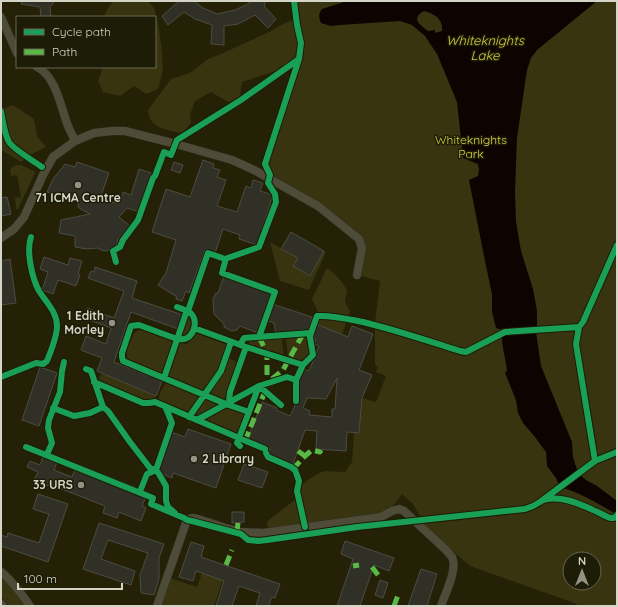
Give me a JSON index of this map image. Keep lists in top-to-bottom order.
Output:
{
  "water": ["Whiteknights Lake"],
  "parks": ["Whiteknights Park"],
  "places": [
    "71 ICMA Centre",
    "1 Edith Morley",
    "2 Library",
    "33 URS"
  ],
  "legend": ["Cycle path", "Path"],
  "scale_bar": "100 m",
  "north": "top"
}
